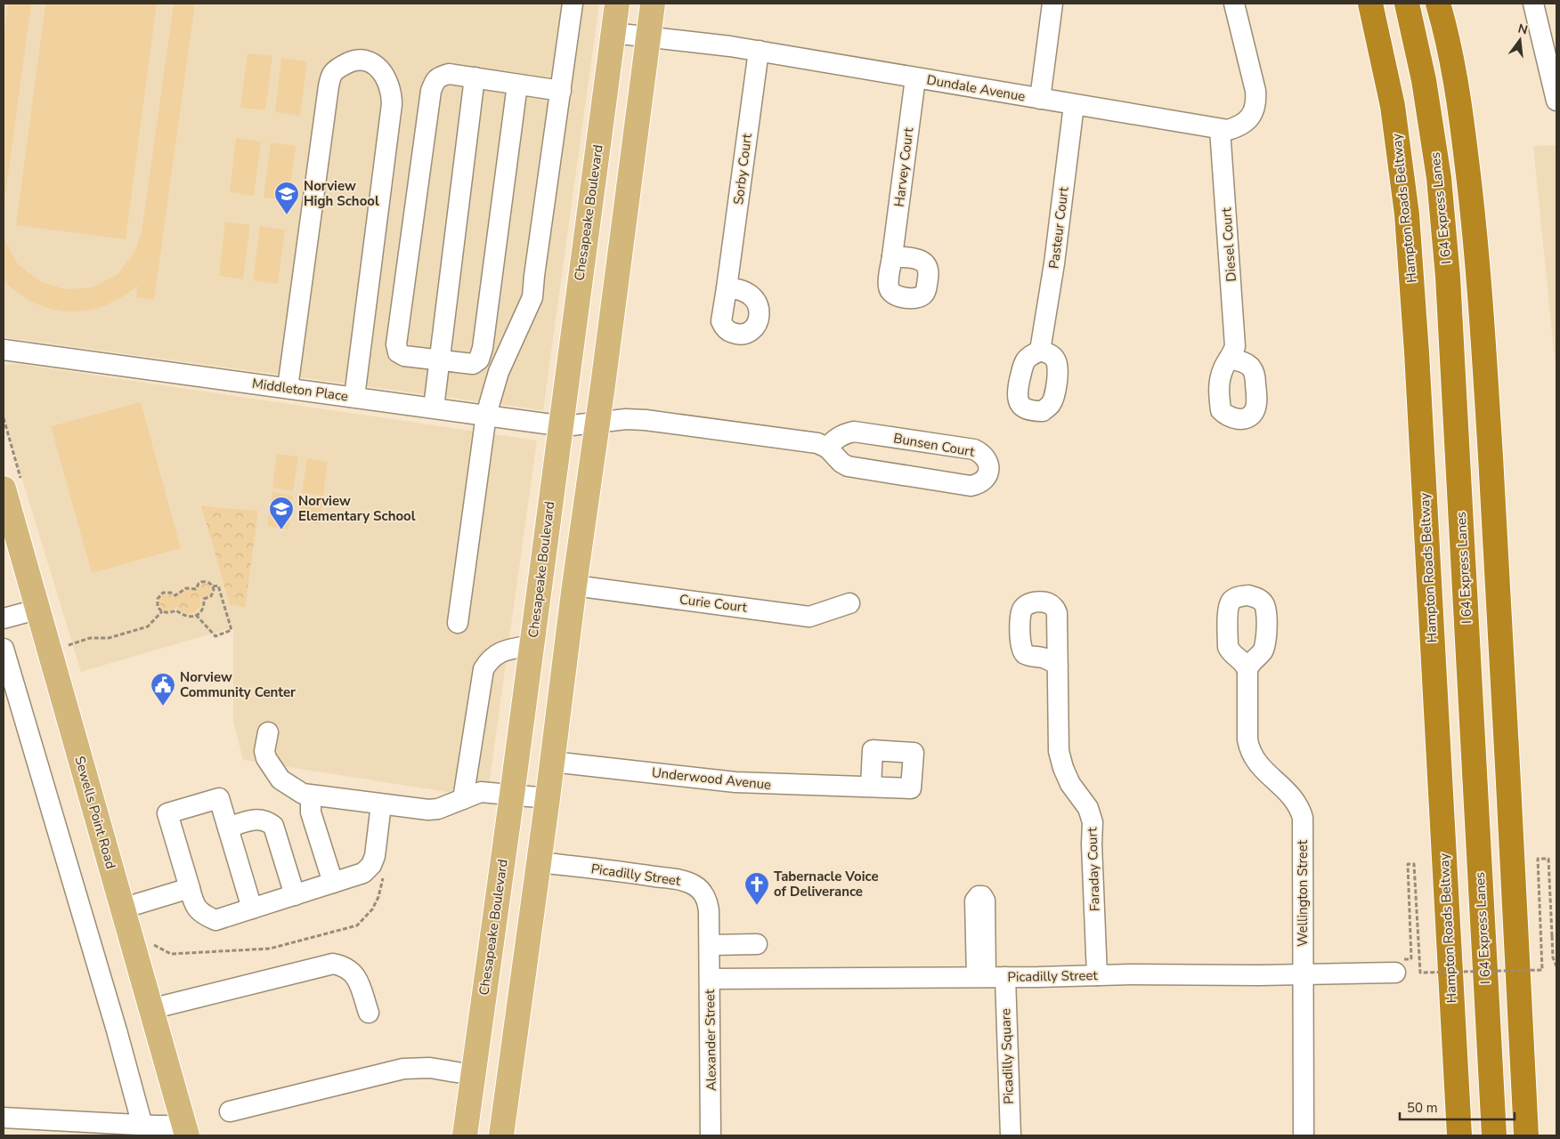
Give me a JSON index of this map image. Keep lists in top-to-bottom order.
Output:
{
  "streets": {
    "highway": ["Hampton Roads Beltway", "I 64 Express Lanes"],
    "main road": ["Chesapeake Boulevard", "Sewells Point Road"],
    "street": [
      "Dundale Avenue",
      "Harvey Court",
      "Sorby Court",
      "Pasteur Court",
      "Diesel Court",
      "Middleton Place",
      "Bunsen Court",
      "Curie Court",
      "Underwood Avenue",
      "Faraday Court",
      "Picadilly Street",
      "Wellington Street",
      "Alexander Street",
      "Picadilly Square"
    ]
  },
  "crossings": [
    ["Dundale Avenue", "Harvey Court"],
    ["Dundale Avenue", "Sorby Court"],
    ["Dundale Avenue", "Chesapeake Boulevard"],
    ["Dundale Avenue", "Pasteur Court"],
    ["Dundale Avenue", "Diesel Court"],
    ["Chesapeake Boulevard", "Middleton Place"],
    ["Middleton Place", "Bunsen Court"],
    ["Faraday Court", "Picadilly Street"],
    ["Picadilly Street", "Wellington Street"],
    ["Picadilly Street", "Alexander Street"],
    ["Picadilly Street", "Picadilly Square"]
  ],
  "places": {
    "school or university": ["Norview High School", "Norview Elementary School"],
    "public building": ["Norview Community Center"],
    "church": ["Tabernacle Voice of Deliverance"]
  },
  "scale_bar": "50 m",
  "north": "top"
}
